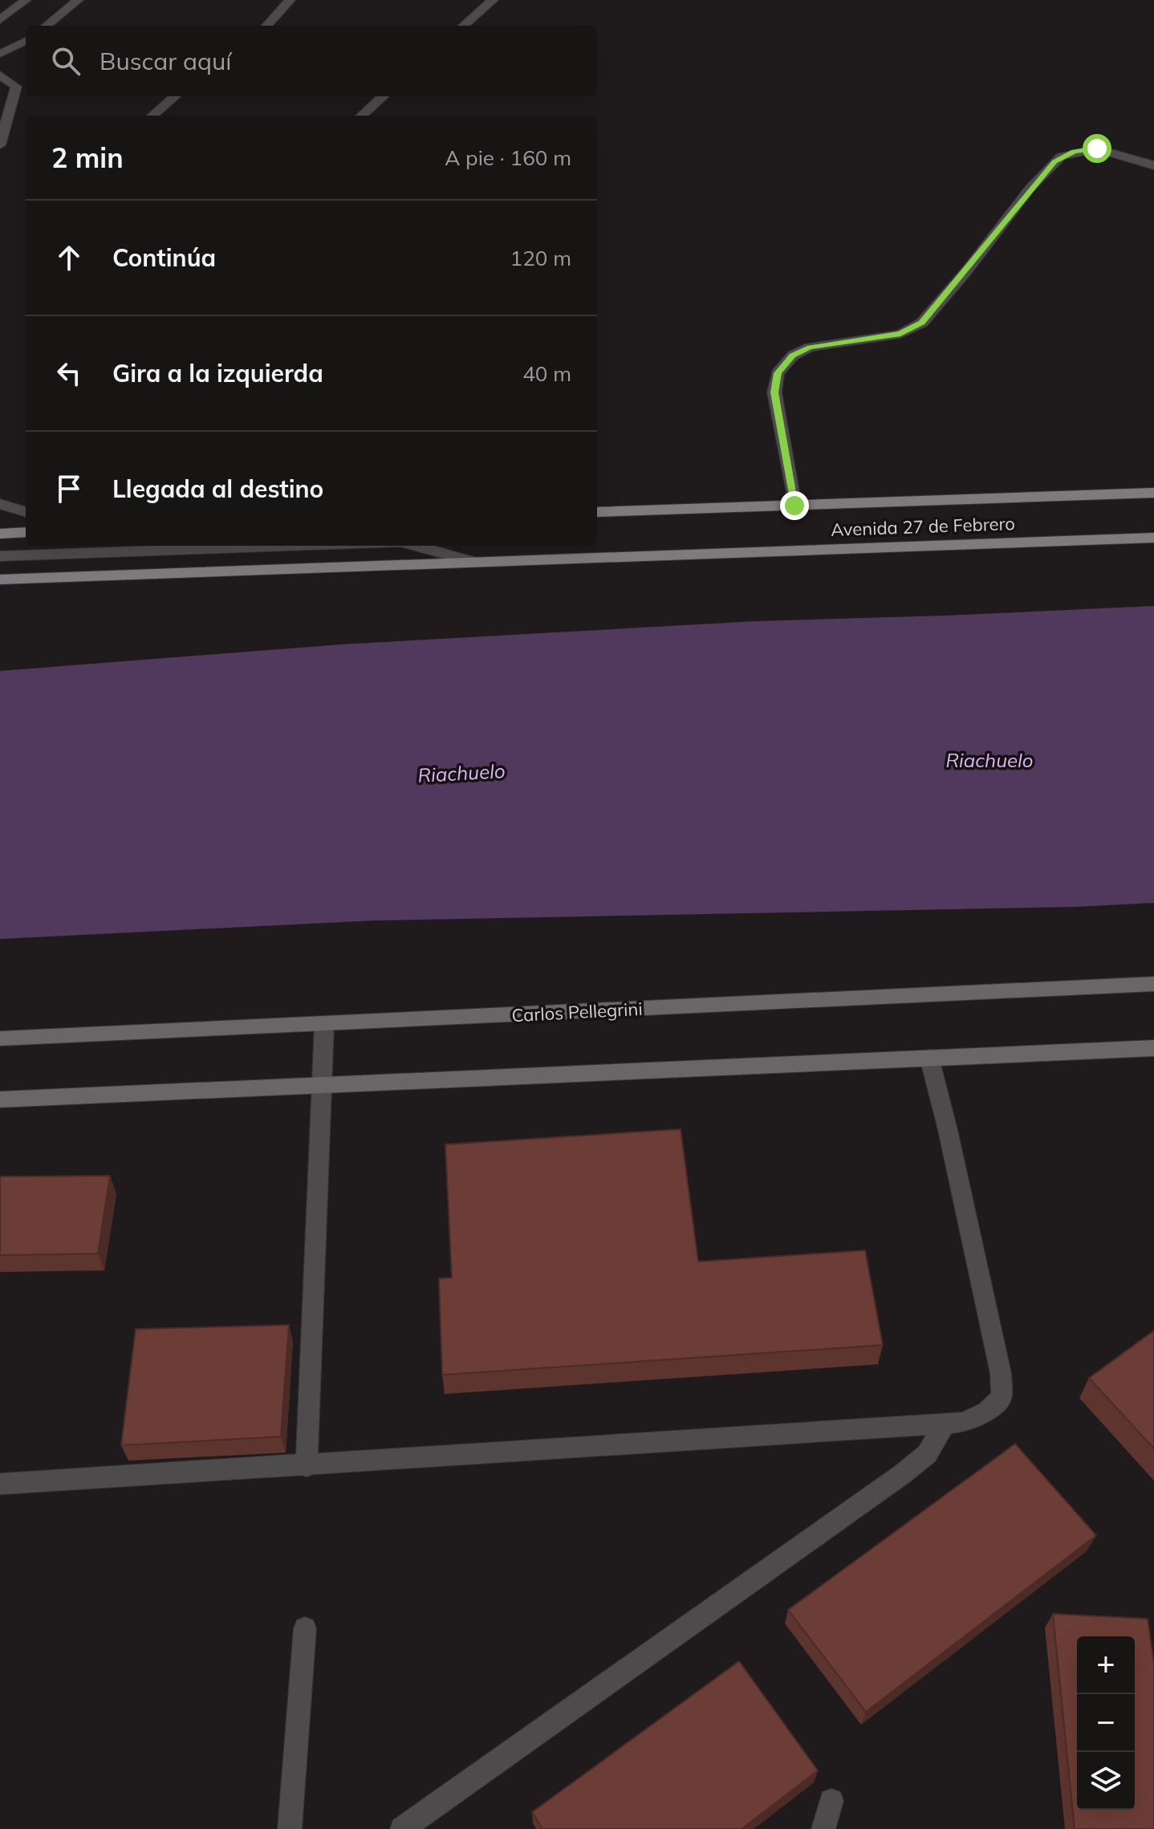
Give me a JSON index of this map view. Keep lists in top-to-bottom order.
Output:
{
  "streets": {
    "main road": ["Avenida 27 de Febrero", "Carlos Pellegrini"]
  },
  "water": ["Riachuelo"],
  "page": {
    "search": "Buscar aquí",
    "heading": ["2 min", "A pie · 160 m"],
    "list": [
      ["Continúa", "120 m"],
      ["Gira a la izquierda", "40 m"],
      "Llegada al destino"
    ],
    "map_buttons": ["+", "−"]
  }
}
